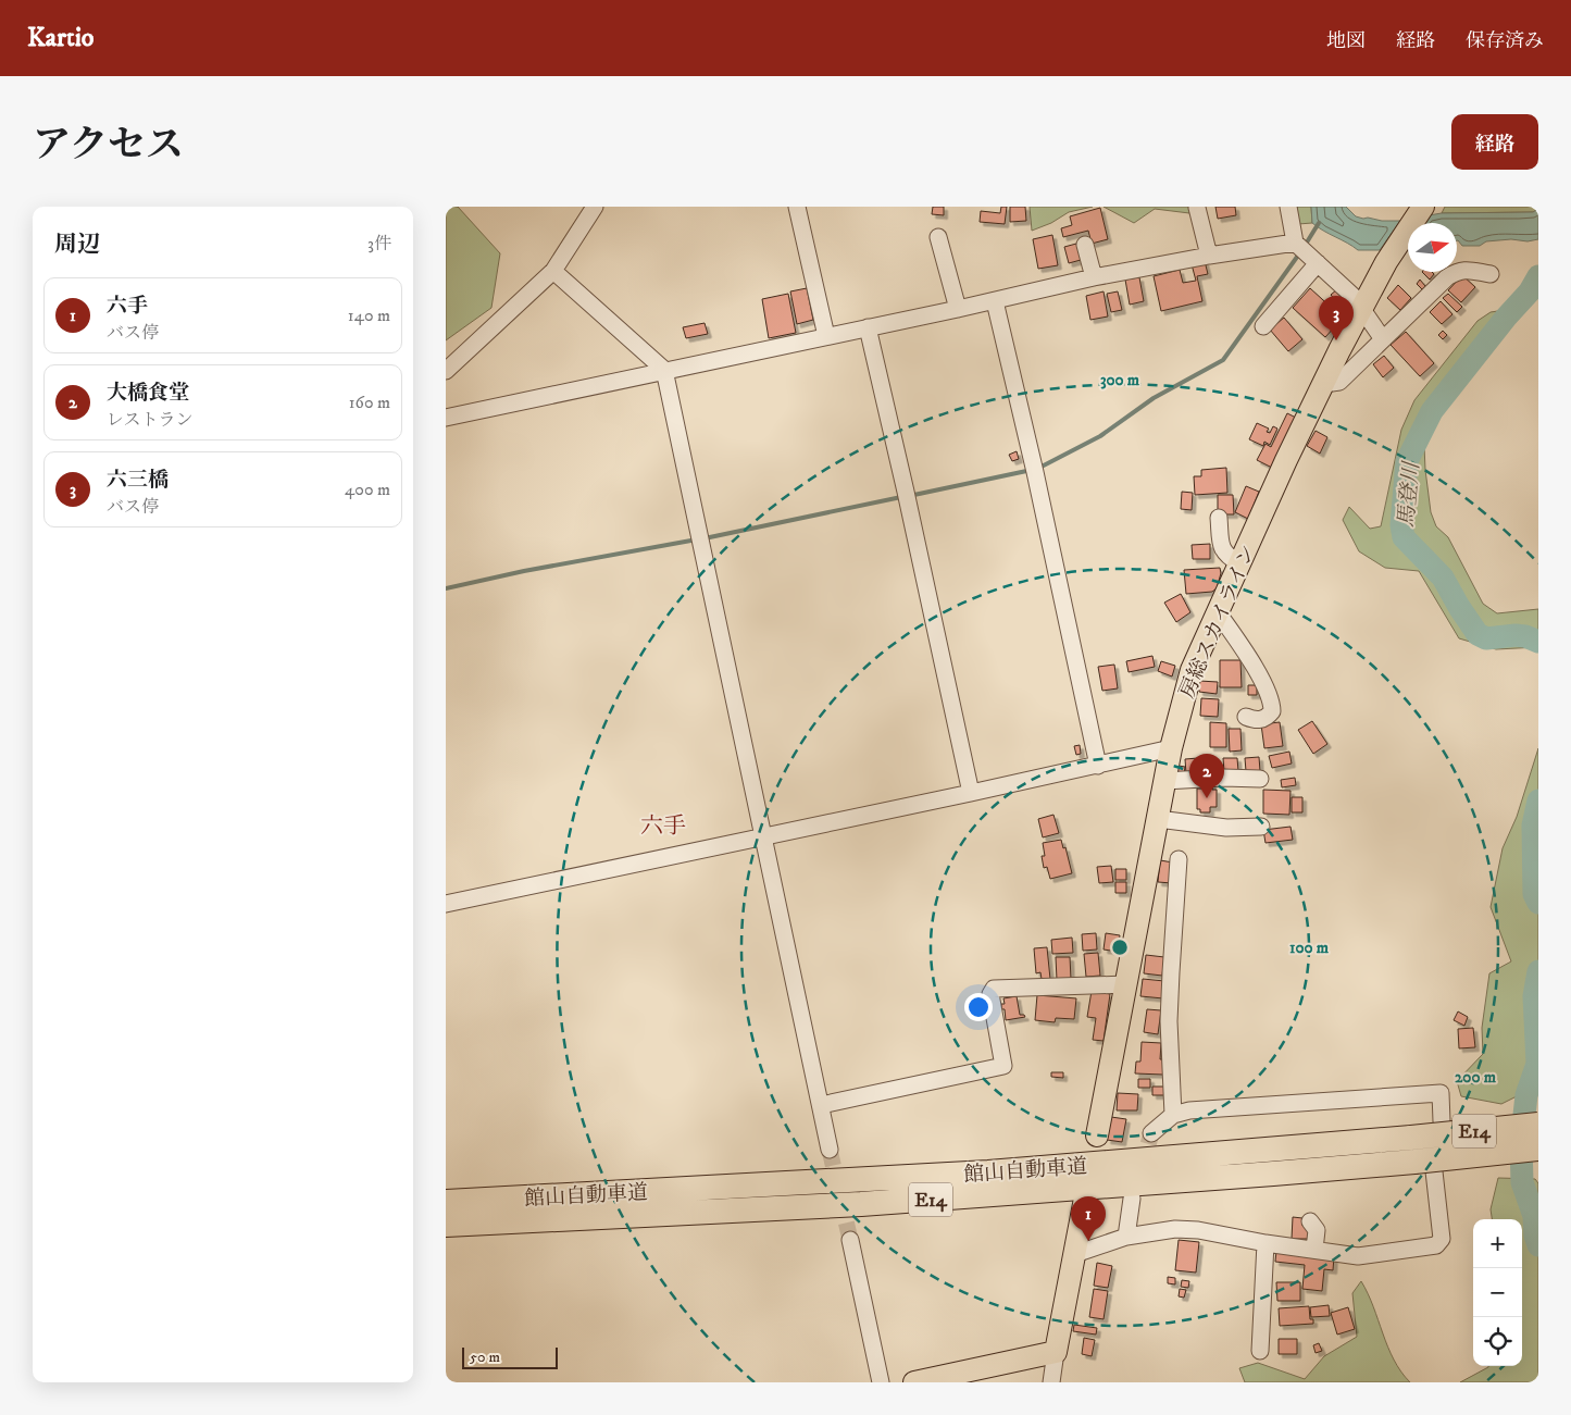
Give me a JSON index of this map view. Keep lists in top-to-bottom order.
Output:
{
  "streets": {
    "highway": ["E14", "館山自動車道"],
    "main road": ["房総スカイライン"]
  },
  "districts": ["六手"],
  "water": ["馬登川"],
  "scale_bar": "50 m",
  "north": "right",
  "page": {
    "header": "Kartio",
    "nav": ["地図", "経路", "保存済み"],
    "title": "アクセス",
    "buttons": "経路",
    "heading": ["周辺", "3件"],
    "list": [
      {
        "mark": "1",
        "name": "六手",
        "note": "バス停",
        "value": "140 m"
      },
      {
        "mark": "2",
        "name": "大橋食堂",
        "note": "レストラン",
        "value": "160 m"
      },
      {
        "mark": "3",
        "name": "六三橋",
        "note": "バス停",
        "value": "400 m"
      }
    ],
    "pins": ["3", "2", "1"],
    "map_buttons": ["+", "−"],
    "scale": "50 m"
  },
  "rings": ["300 m", "100 m", "200 m"]
}
